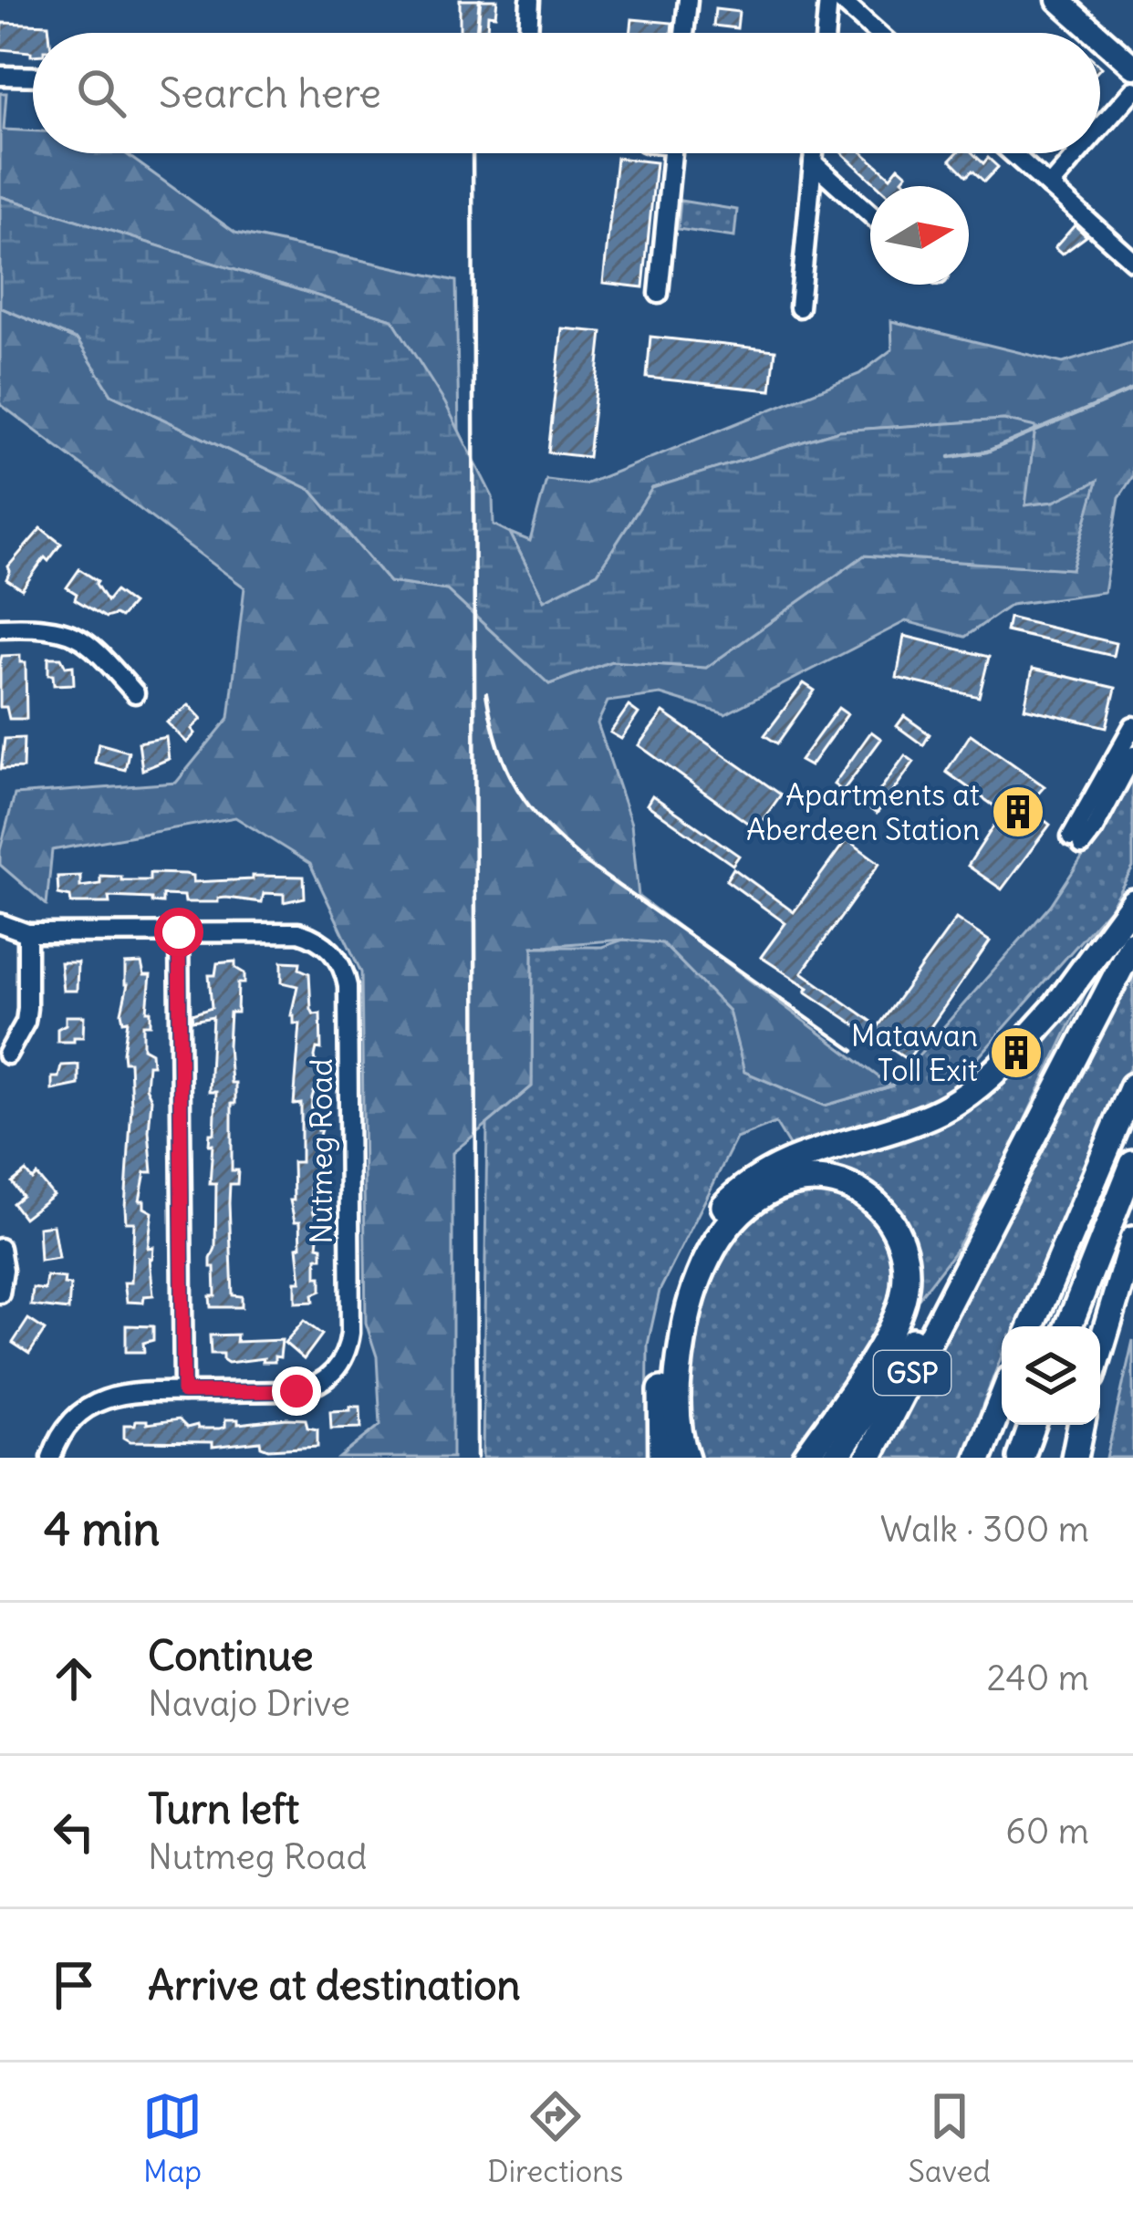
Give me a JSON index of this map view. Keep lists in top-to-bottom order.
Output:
{
  "streets": {
    "highway": ["GSP"],
    "street": ["Nutmeg Road"]
  },
  "places": {
    "building": ["Apartments at Aberdeen Station", "Matawan Toll Exit"]
  },
  "north": "right",
  "page": {
    "search": "Search here",
    "heading": ["4 min", "Walk · 300 m"],
    "list": [
      ["Continue", "Navajo Drive", "240 m"],
      ["Turn left", "Nutmeg Road", "60 m"],
      "Arrive at destination"
    ],
    "nav": ["Map", "Directions", "Saved"]
  }
}
